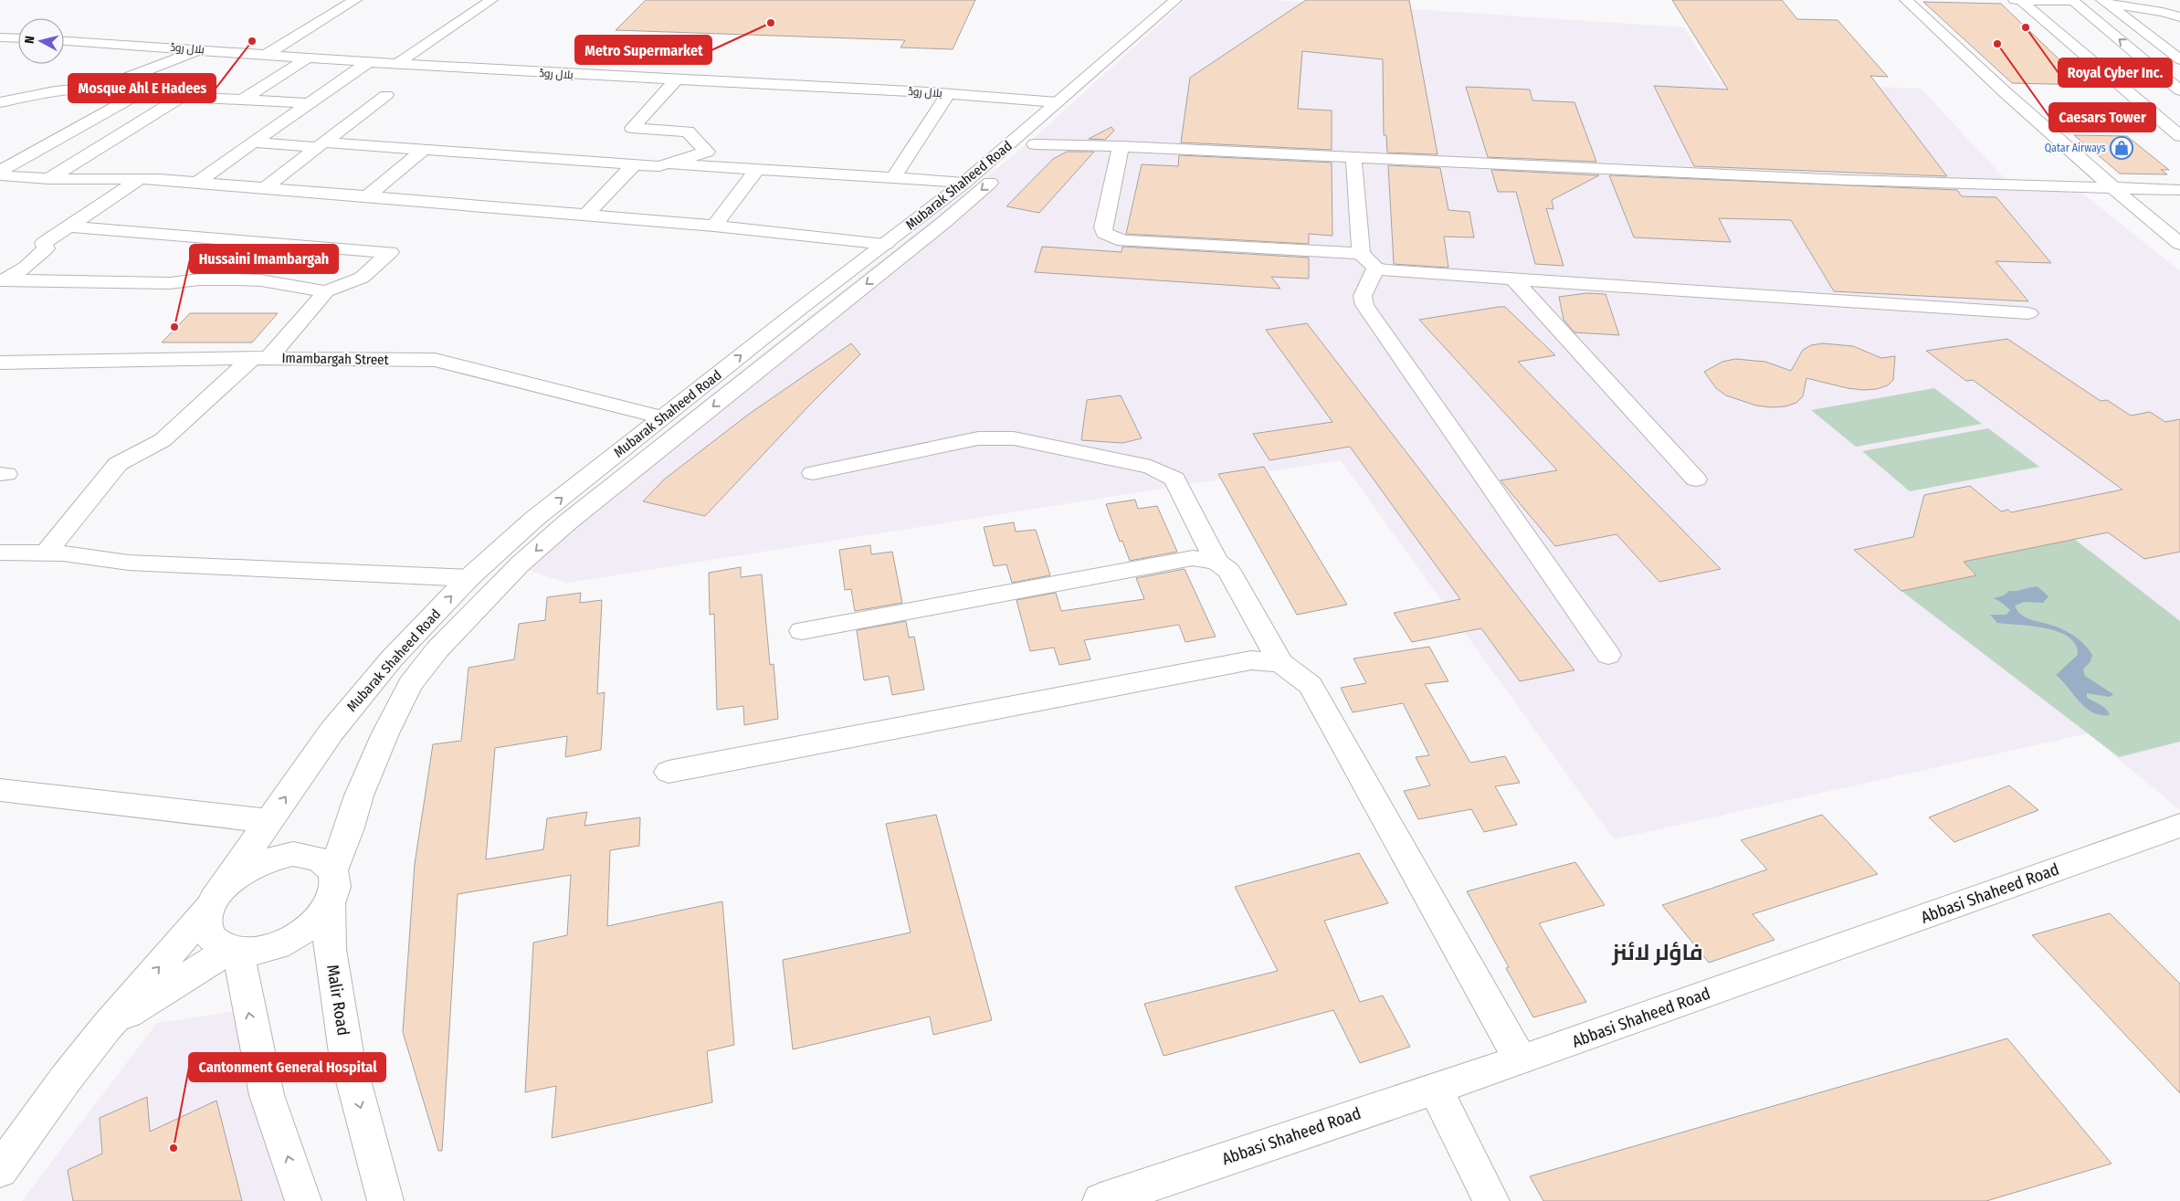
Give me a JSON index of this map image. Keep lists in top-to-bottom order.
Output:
{
  "streets": {
    "main road": [
      "بلال روڈ",
      "Mubarak Shaheed Road",
      "Imambargah Street",
      "Abbasi Shaheed Road",
      "Malir Road"
    ]
  },
  "crossings": [
    ["بلال روڈ", "Mubarak Shaheed Road"],
    ["Mubarak Shaheed Road", "Imambargah Street"],
    ["Mubarak Shaheed Road", "Malir Road"]
  ],
  "districts": ["فاؤلر لائنز"],
  "places": {
    "other": [
      "Metro Supermarket",
      "Royal Cyber Inc.",
      "Mosque Ahl E Hadees",
      "Caesars Tower",
      "Hussaini Imambargah",
      "Cantonment General Hospital"
    ],
    "shop": ["Qatar Airways"]
  },
  "north": "left"
}
